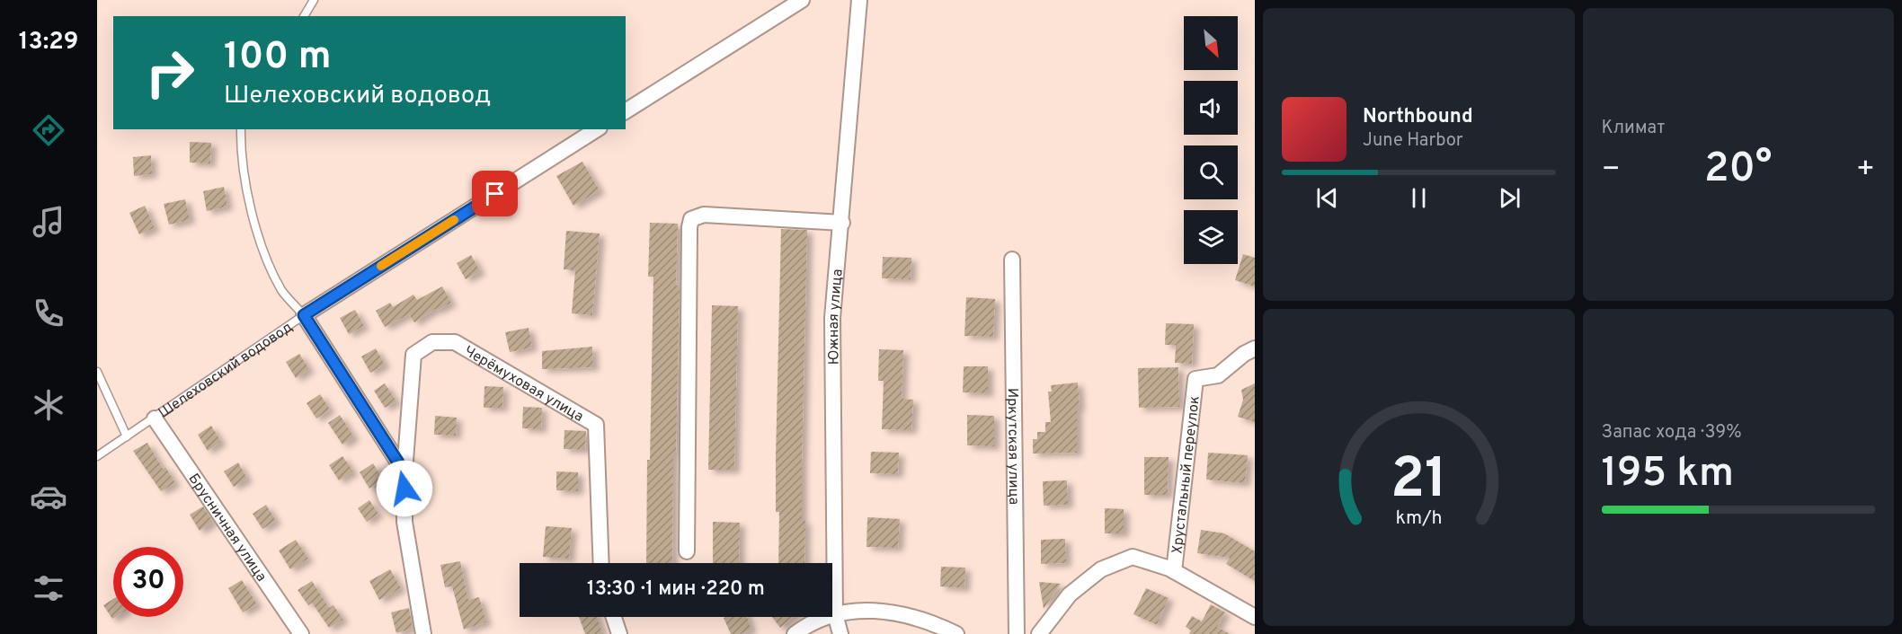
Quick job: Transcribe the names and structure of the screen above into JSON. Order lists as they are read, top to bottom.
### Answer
{
  "streets": {
    "street": [
      "Южная улица",
      "Шелеховский водовод",
      "Черёмуховая улица",
      "Иркутская улица",
      "Хрустальный переулок",
      "Брусничная улица"
    ]
  },
  "crossings": [
    ["Шелеховский водовод", "Брусничная улица"]
  ],
  "north": "bottom right",
  "page": {
    "tabs": "13:29",
    "tile": [
      "Климат",
      ["Запас хода · 39%", "195 km"]
    ],
    "turn": ["100 m", "Шелеховский водовод"],
    "song": ["Northbound", "June Harbor"],
    "heat": ["−", "20°", "+"],
    "limit": "30",
    "trip": "13:30 · 1 мин · 220 m",
    "gauge": ["21", "km/h"]
  }
}
